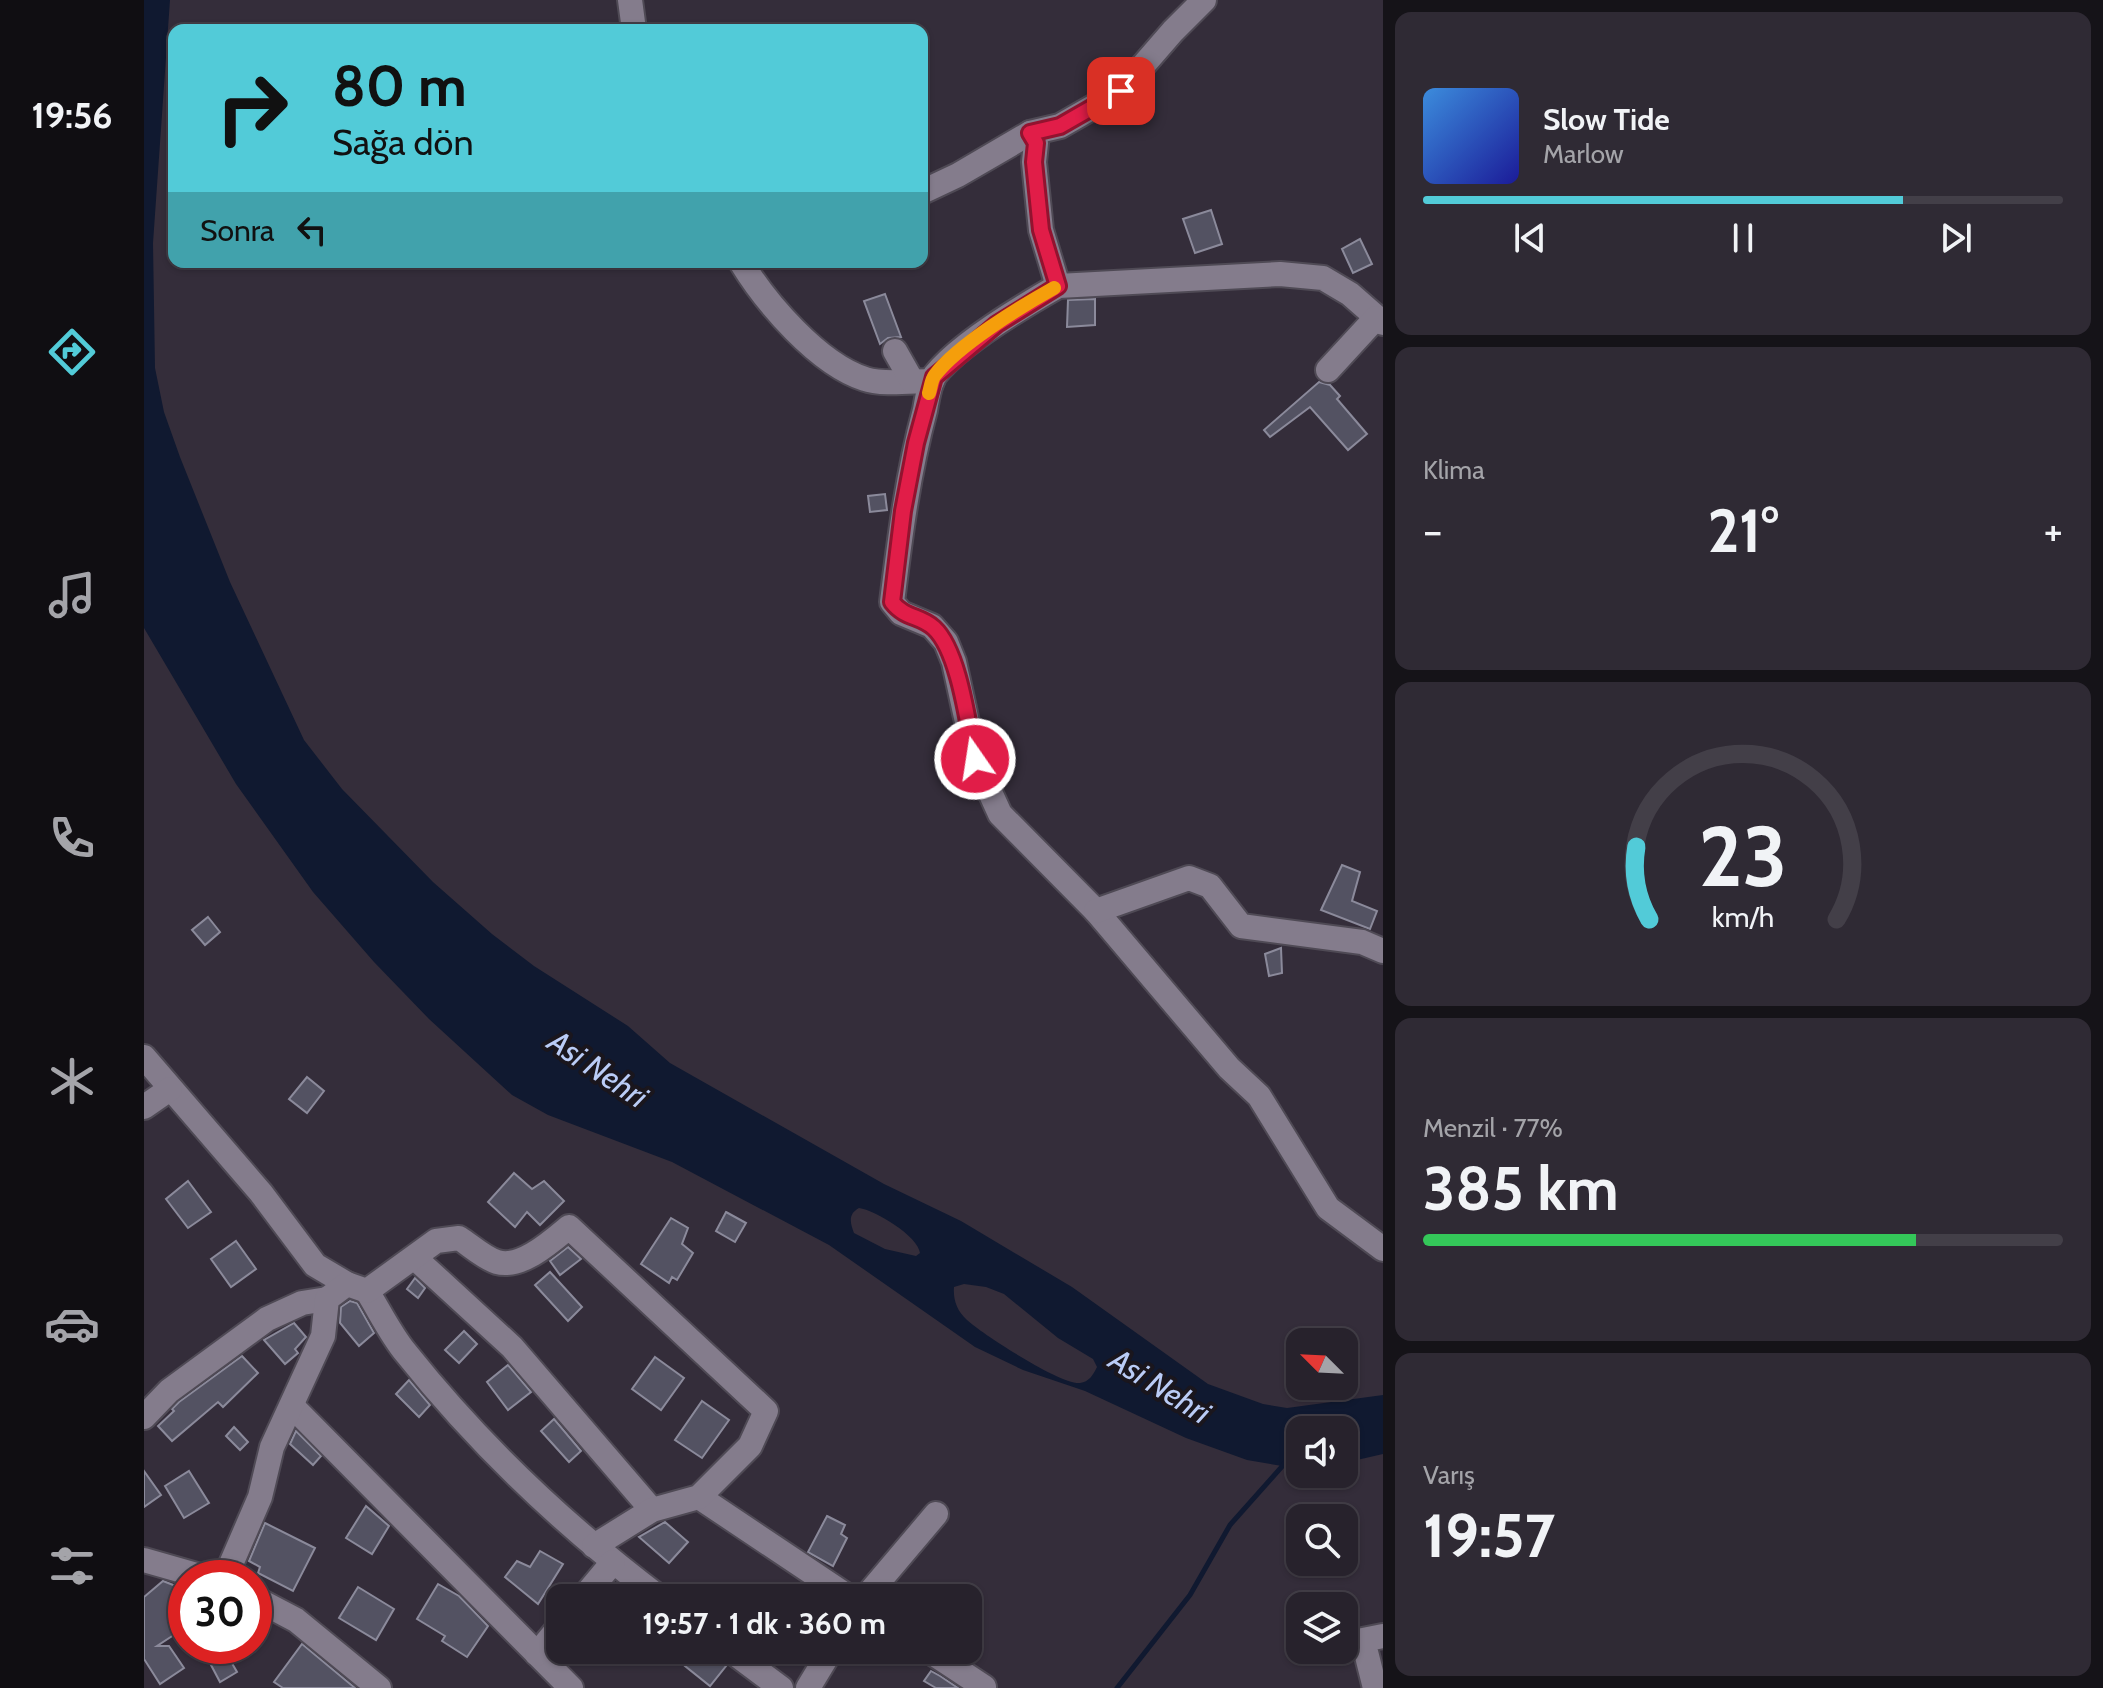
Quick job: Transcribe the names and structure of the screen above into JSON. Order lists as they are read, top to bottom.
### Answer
{
  "water": ["Asi Nehri"],
  "north": "top left",
  "page": {
    "tabs": "19:56",
    "turn": ["80 m", "Sağa dön"],
    "song": ["Slow Tide", "Marlow"],
    "then": "Sonra",
    "tile": [
      "Klima",
      ["Menzil · 77%", "385 km"],
      ["Varış", "19:57"]
    ],
    "heat": ["−", "21°", "+"],
    "limit": "30",
    "trip": "19:57 · 1 dk · 360 m",
    "gauge": ["23", "km/h"]
  }
}
